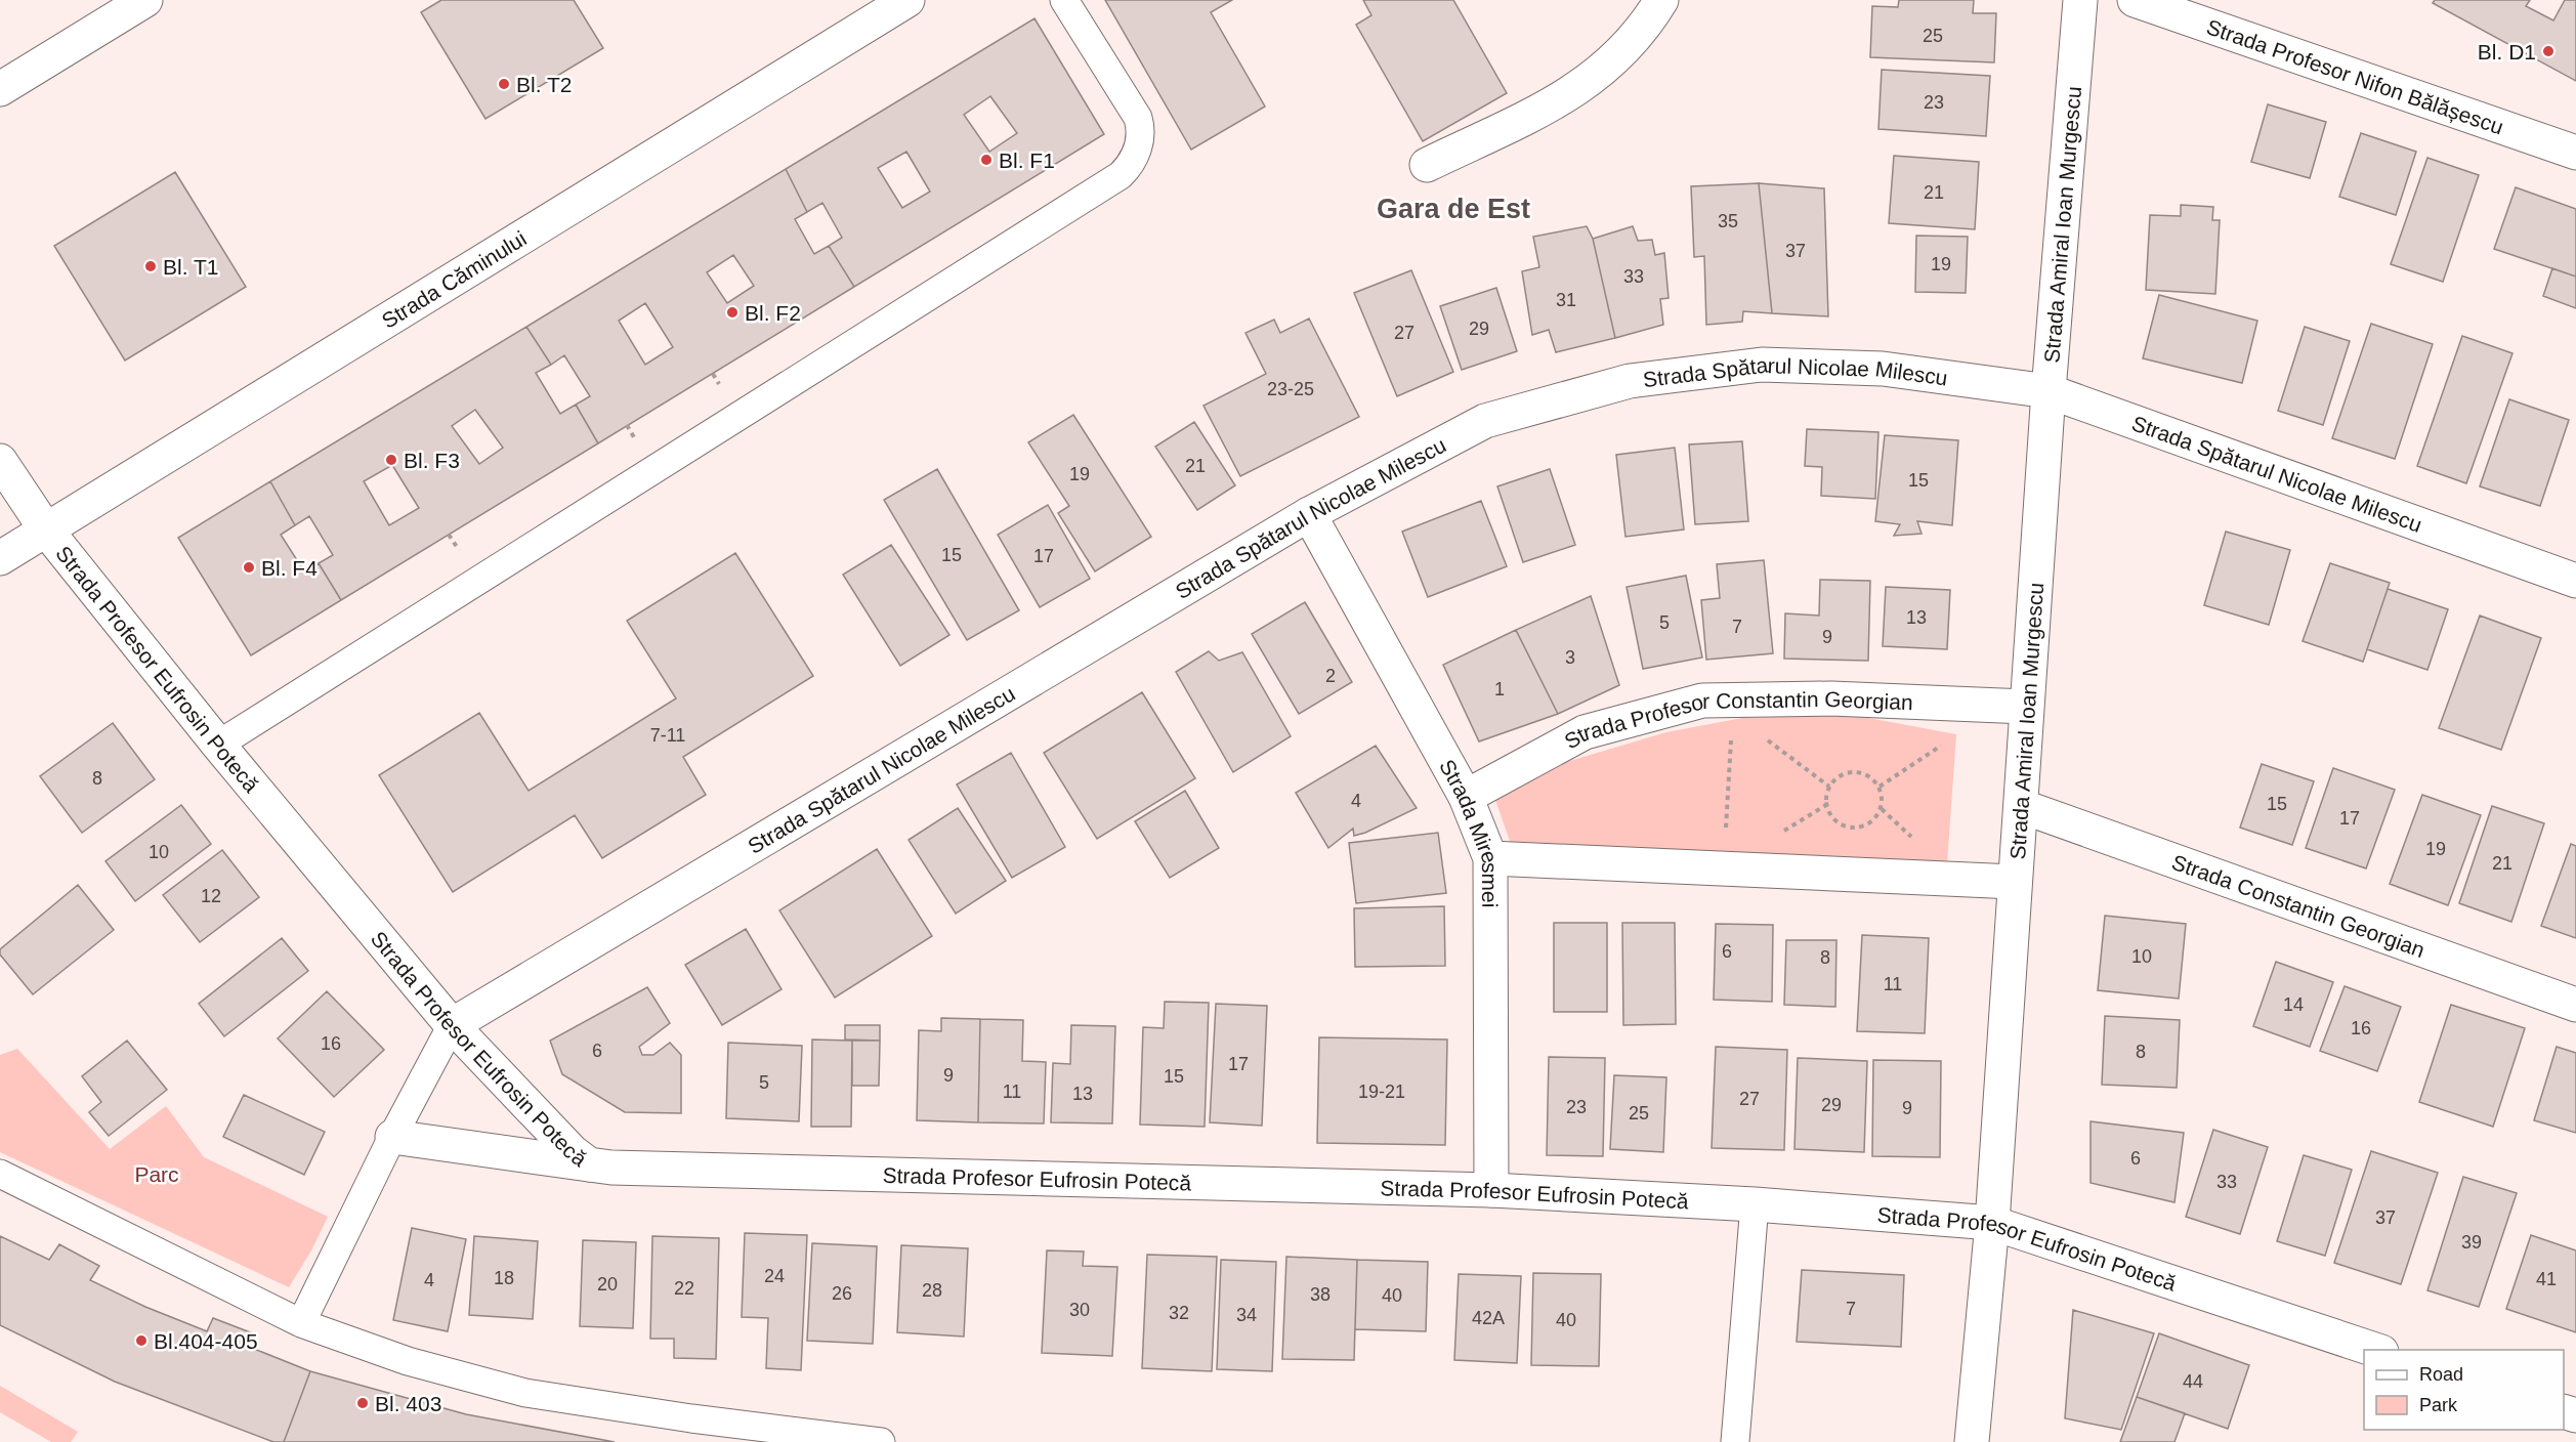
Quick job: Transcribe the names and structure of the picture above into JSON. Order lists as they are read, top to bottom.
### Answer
{
  "streets": {
    "street": [
      "Strada Profesor Nifon Bălășescu",
      "Strada Amiral Ioan Murgescu",
      "Strada Căminului",
      "Strada Spătarul Nicolae Milescu",
      "Strada Profesor Eufrosin Potecă",
      "Strada Profesor Constantin Georgian",
      "Strada Miresmei",
      "Strada Constantin Georgian"
    ]
  },
  "crossings": [
    ["Strada Amiral Ioan Murgescu", "Strada Spătarul Nicolae Milescu"],
    ["Strada Amiral Ioan Murgescu", "Strada Profesor Eufrosin Potecă"],
    ["Strada Amiral Ioan Murgescu", "Strada Profesor Constantin Georgian"],
    ["Strada Amiral Ioan Murgescu", "Strada Constantin Georgian"],
    ["Strada Căminului", "Strada Profesor Eufrosin Potecă"],
    ["Strada Spătarul Nicolae Milescu", "Strada Profesor Eufrosin Potecă"],
    ["Strada Spătarul Nicolae Milescu", "Strada Miresmei"],
    ["Strada Profesor Eufrosin Potecă", "Strada Miresmei"],
    ["Strada Profesor Constantin Georgian", "Strada Miresmei"]
  ],
  "districts": ["Gara de Est"],
  "parks": ["Parc"],
  "places": [
    "Bl. D1",
    "Bl. T2",
    "Bl. F1",
    "Bl. T1",
    "Bl. F2",
    "Bl. F3",
    "Bl. F4",
    "Bl.404-405",
    "Bl. 403"
  ],
  "house_numbers": [
    "25",
    "23",
    "21",
    "35",
    "37",
    "19",
    "33",
    "31",
    "29",
    "27",
    "23-25",
    "21",
    "19",
    "15",
    "15",
    "17",
    "13",
    "5",
    "7",
    "9",
    "3",
    "2",
    "1",
    "7-11",
    "8",
    "4",
    "15",
    "17",
    "19",
    "10",
    "21",
    "12",
    "6",
    "10",
    "8",
    "11",
    "14",
    "16",
    "16",
    "6",
    "8",
    "17",
    "9",
    "15",
    "5",
    "11",
    "19-21",
    "13",
    "27",
    "29",
    "23",
    "9",
    "25",
    "6",
    "33",
    "37",
    "39",
    "24",
    "18",
    "41",
    "4",
    "20",
    "22",
    "28",
    "26",
    "38",
    "40",
    "7",
    "30",
    "32",
    "34",
    "42A",
    "40",
    "44"
  ],
  "legend": ["Road", "Park"]
}
